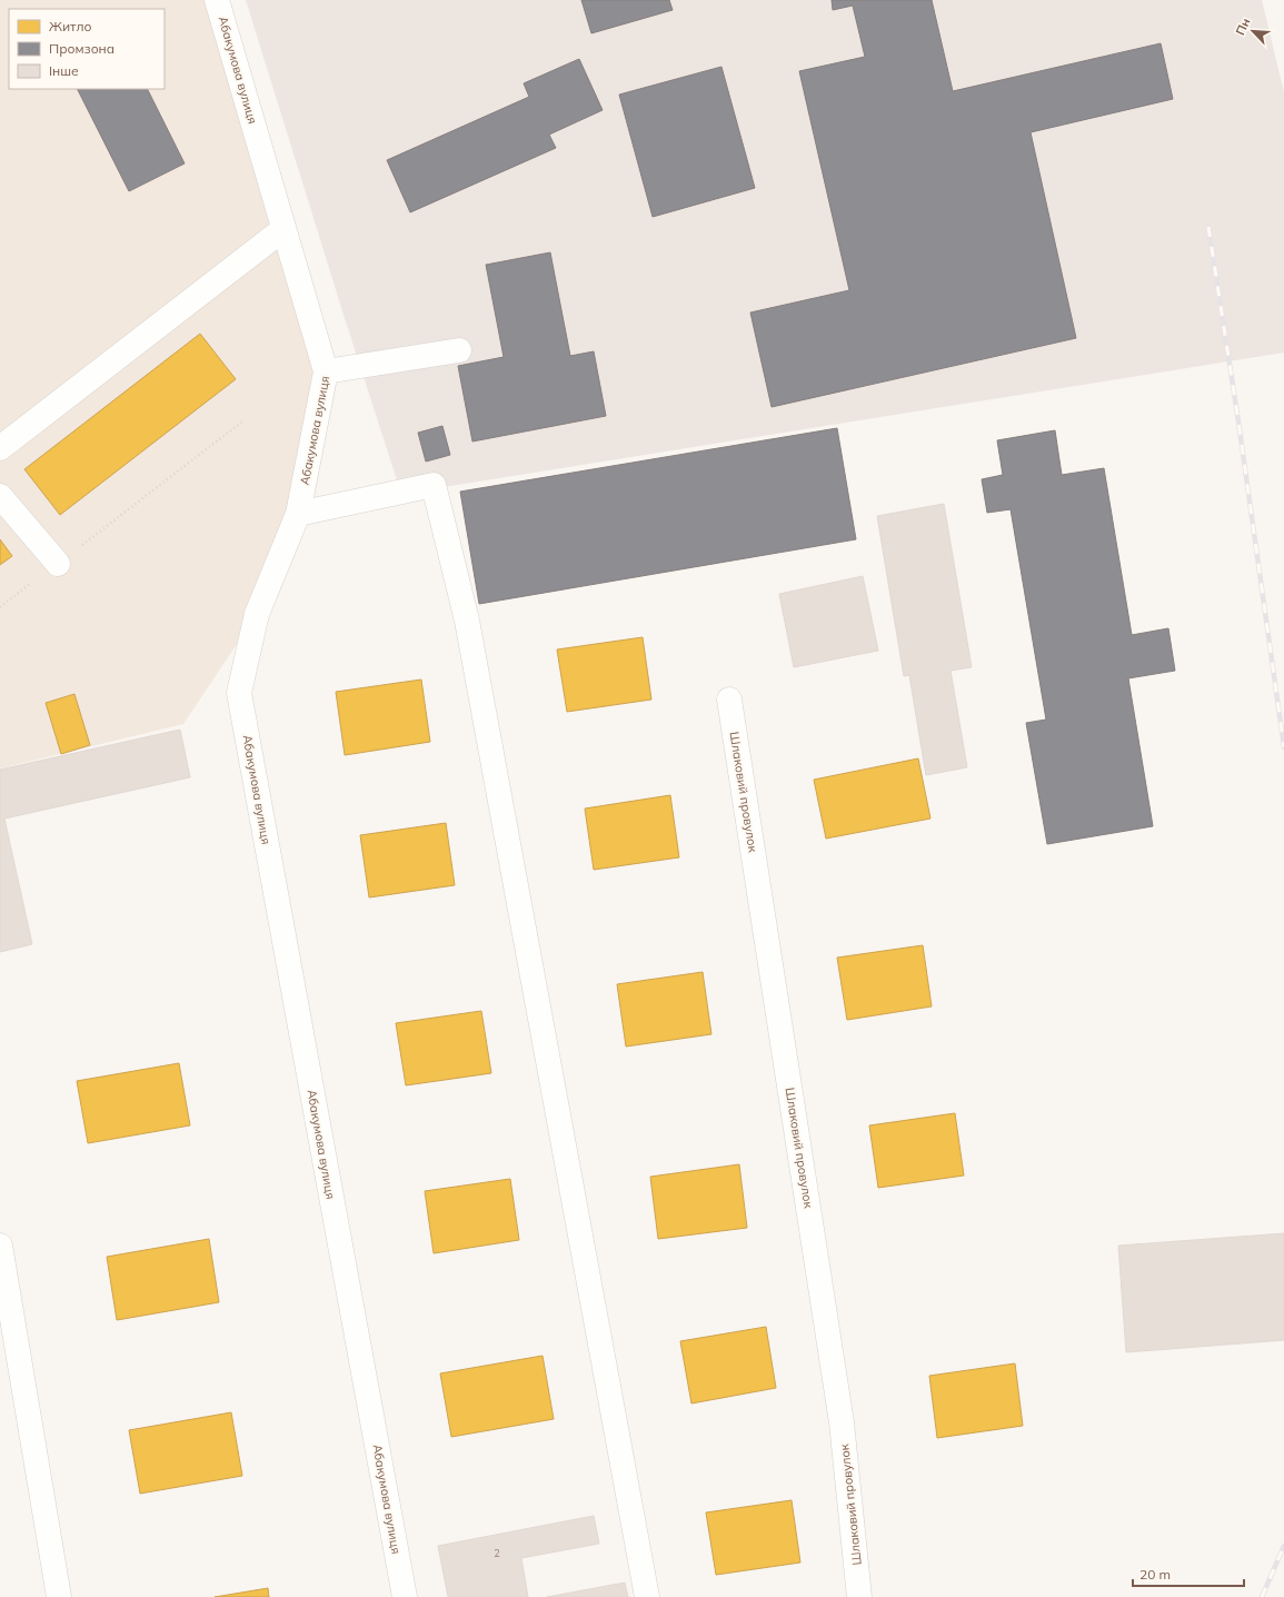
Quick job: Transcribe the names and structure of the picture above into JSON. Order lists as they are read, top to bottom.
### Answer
{
  "streets": {
    "street": ["Абакумова вулиця", "Шлаковий провулок"]
  },
  "house_numbers": ["2"],
  "legend": ["Житло", "Промзона", "Інше"],
  "scale_bar": "20 m",
  "north": "top left"
}
